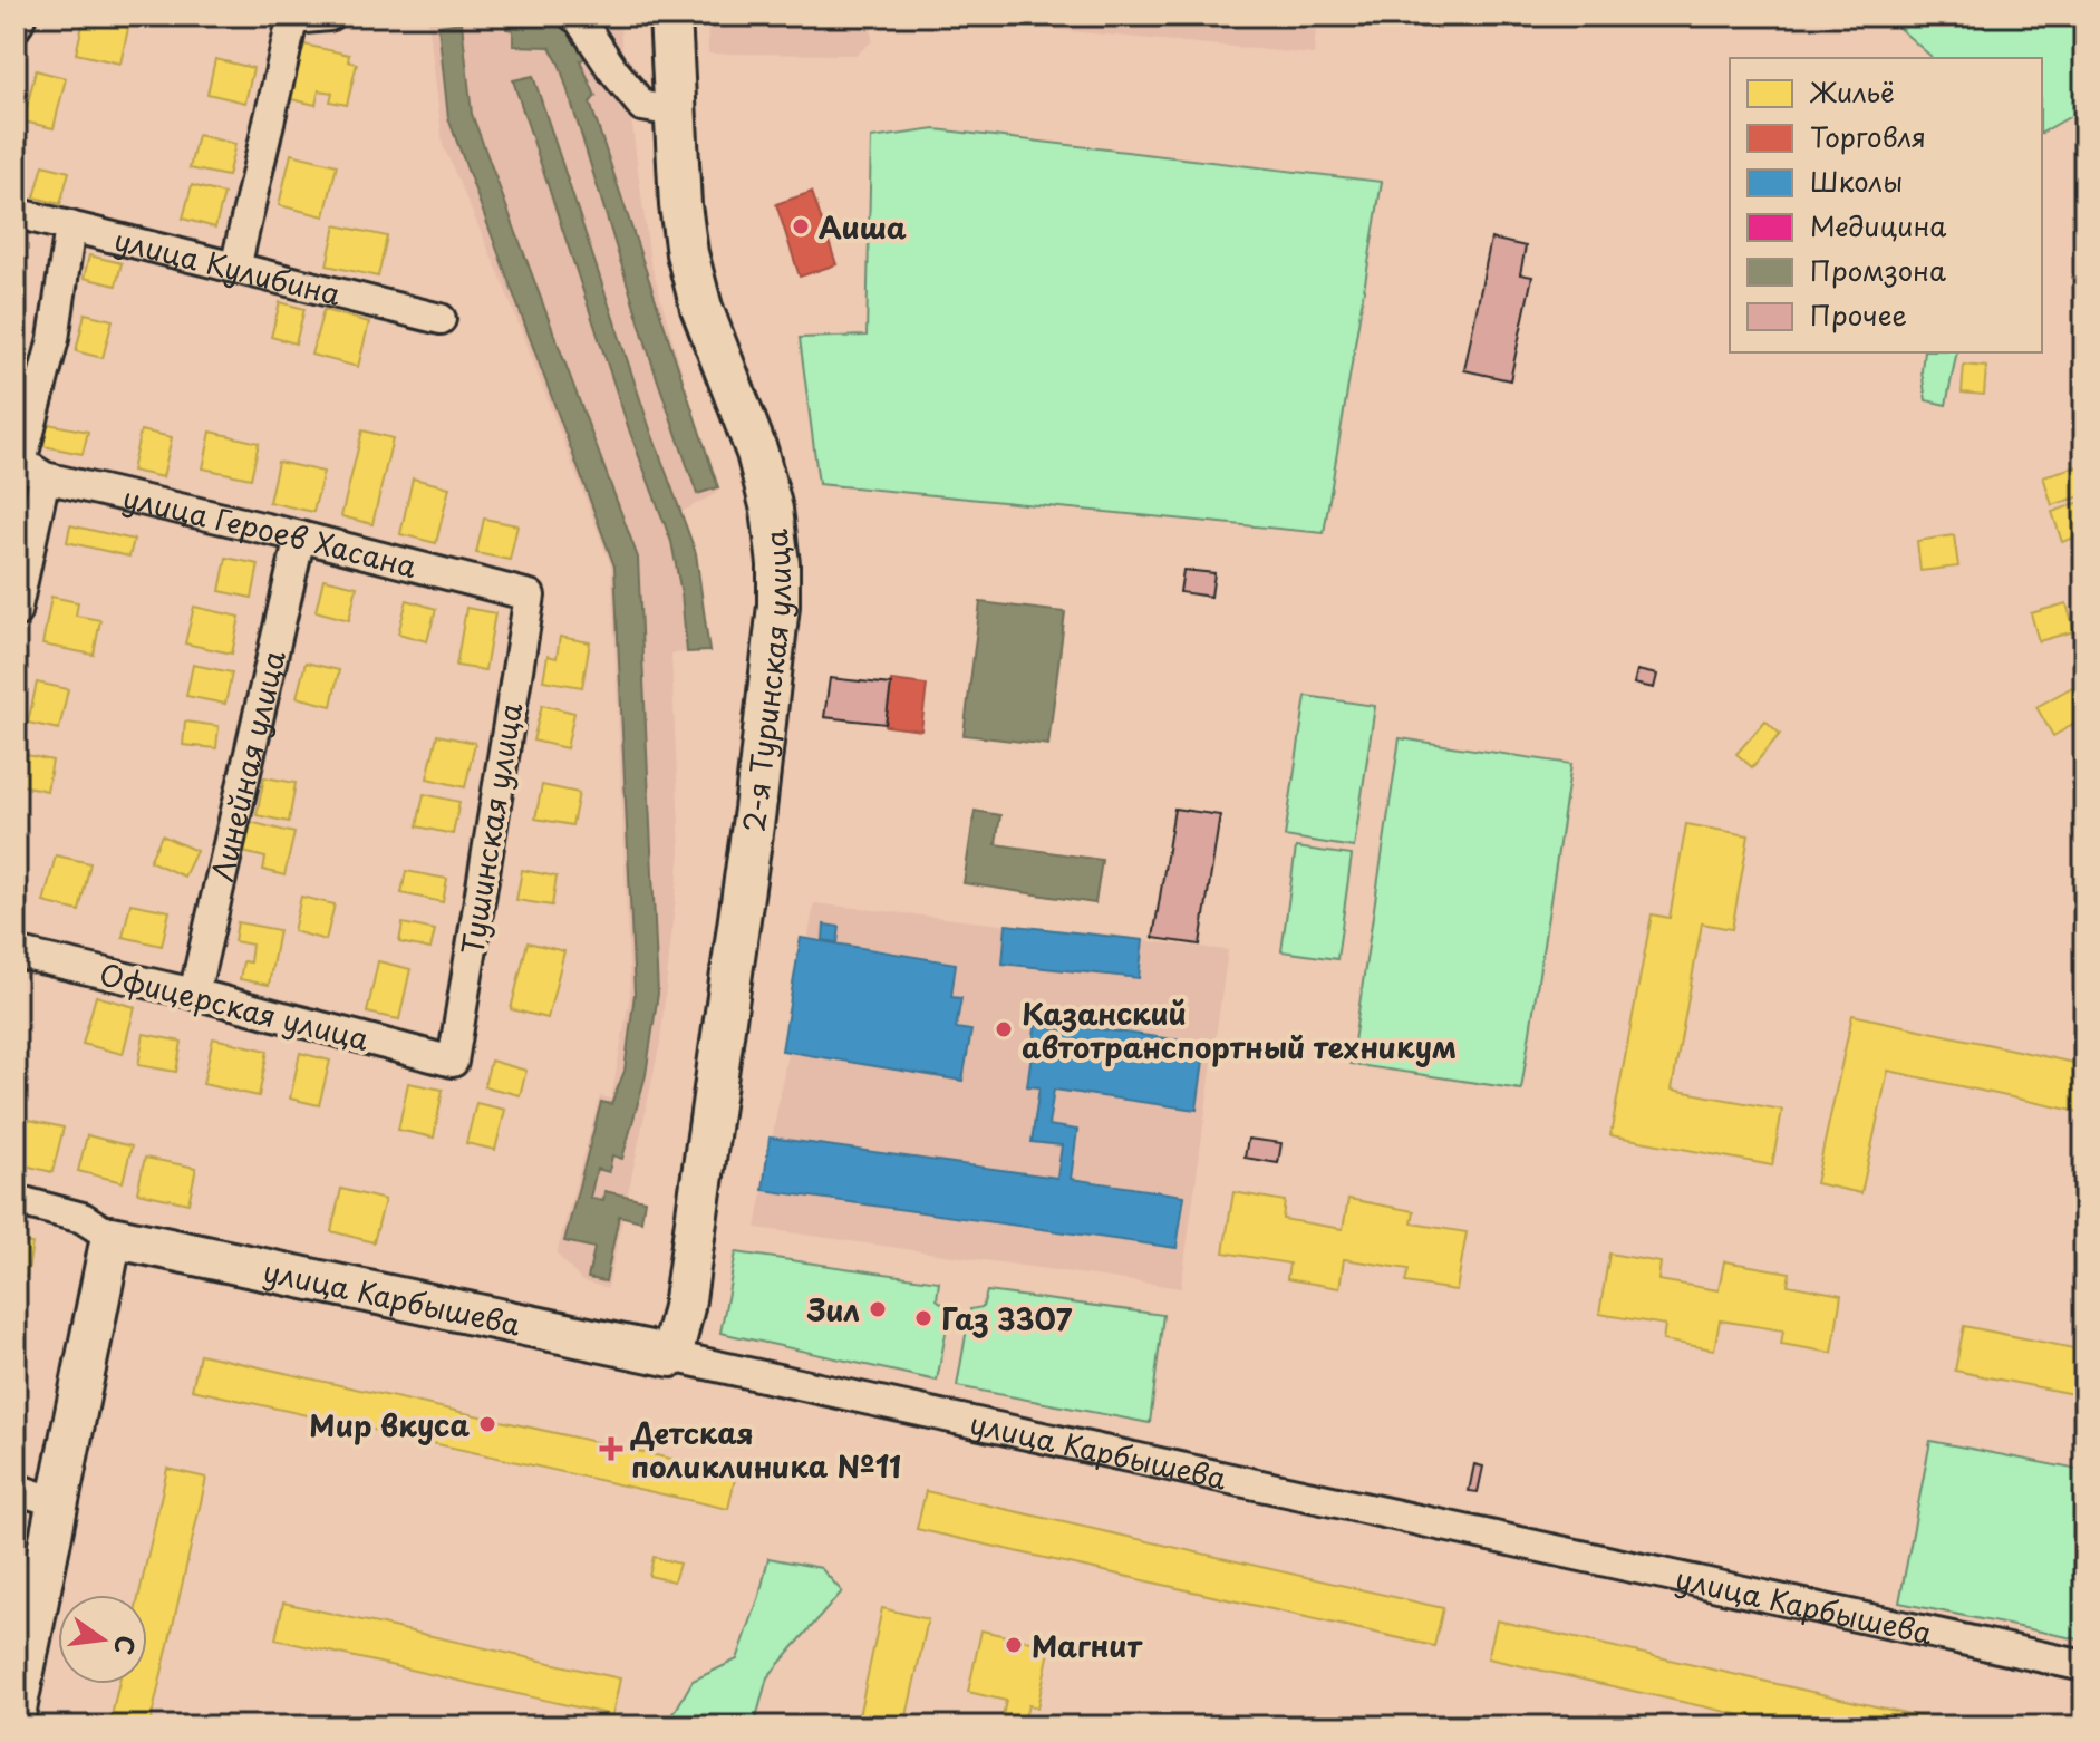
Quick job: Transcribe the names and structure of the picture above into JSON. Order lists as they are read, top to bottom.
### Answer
{
  "streets": {
    "street": [
      "улица Кулибина",
      "улица Героев Хасана",
      "2-я Туринская улица",
      "Линейная улица",
      "Тушинская улица",
      "Офицерская улица",
      "улица Карбышева"
    ]
  },
  "crossings": [
    ["улица Героев Хасана", "Линейная улица"],
    ["улица Героев Хасана", "Тушинская улица"],
    ["2-я Туринская улица", "улица Карбышева"],
    ["Линейная улица", "Офицерская улица"],
    ["Тушинская улица", "Офицерская улица"]
  ],
  "places": {
    "other": [
      "Аиша",
      "Казанский автотранспортный техникум",
      "Зил",
      "Газ 3307",
      "Мир вкуса",
      "Магнит"
    ],
    "health": ["Детская поликлиника №11"]
  },
  "legend": [
    "Жильё",
    "Торговля",
    "Школы",
    "Медицина",
    "Промзона",
    "Прочее"
  ],
  "north": "right"
}
